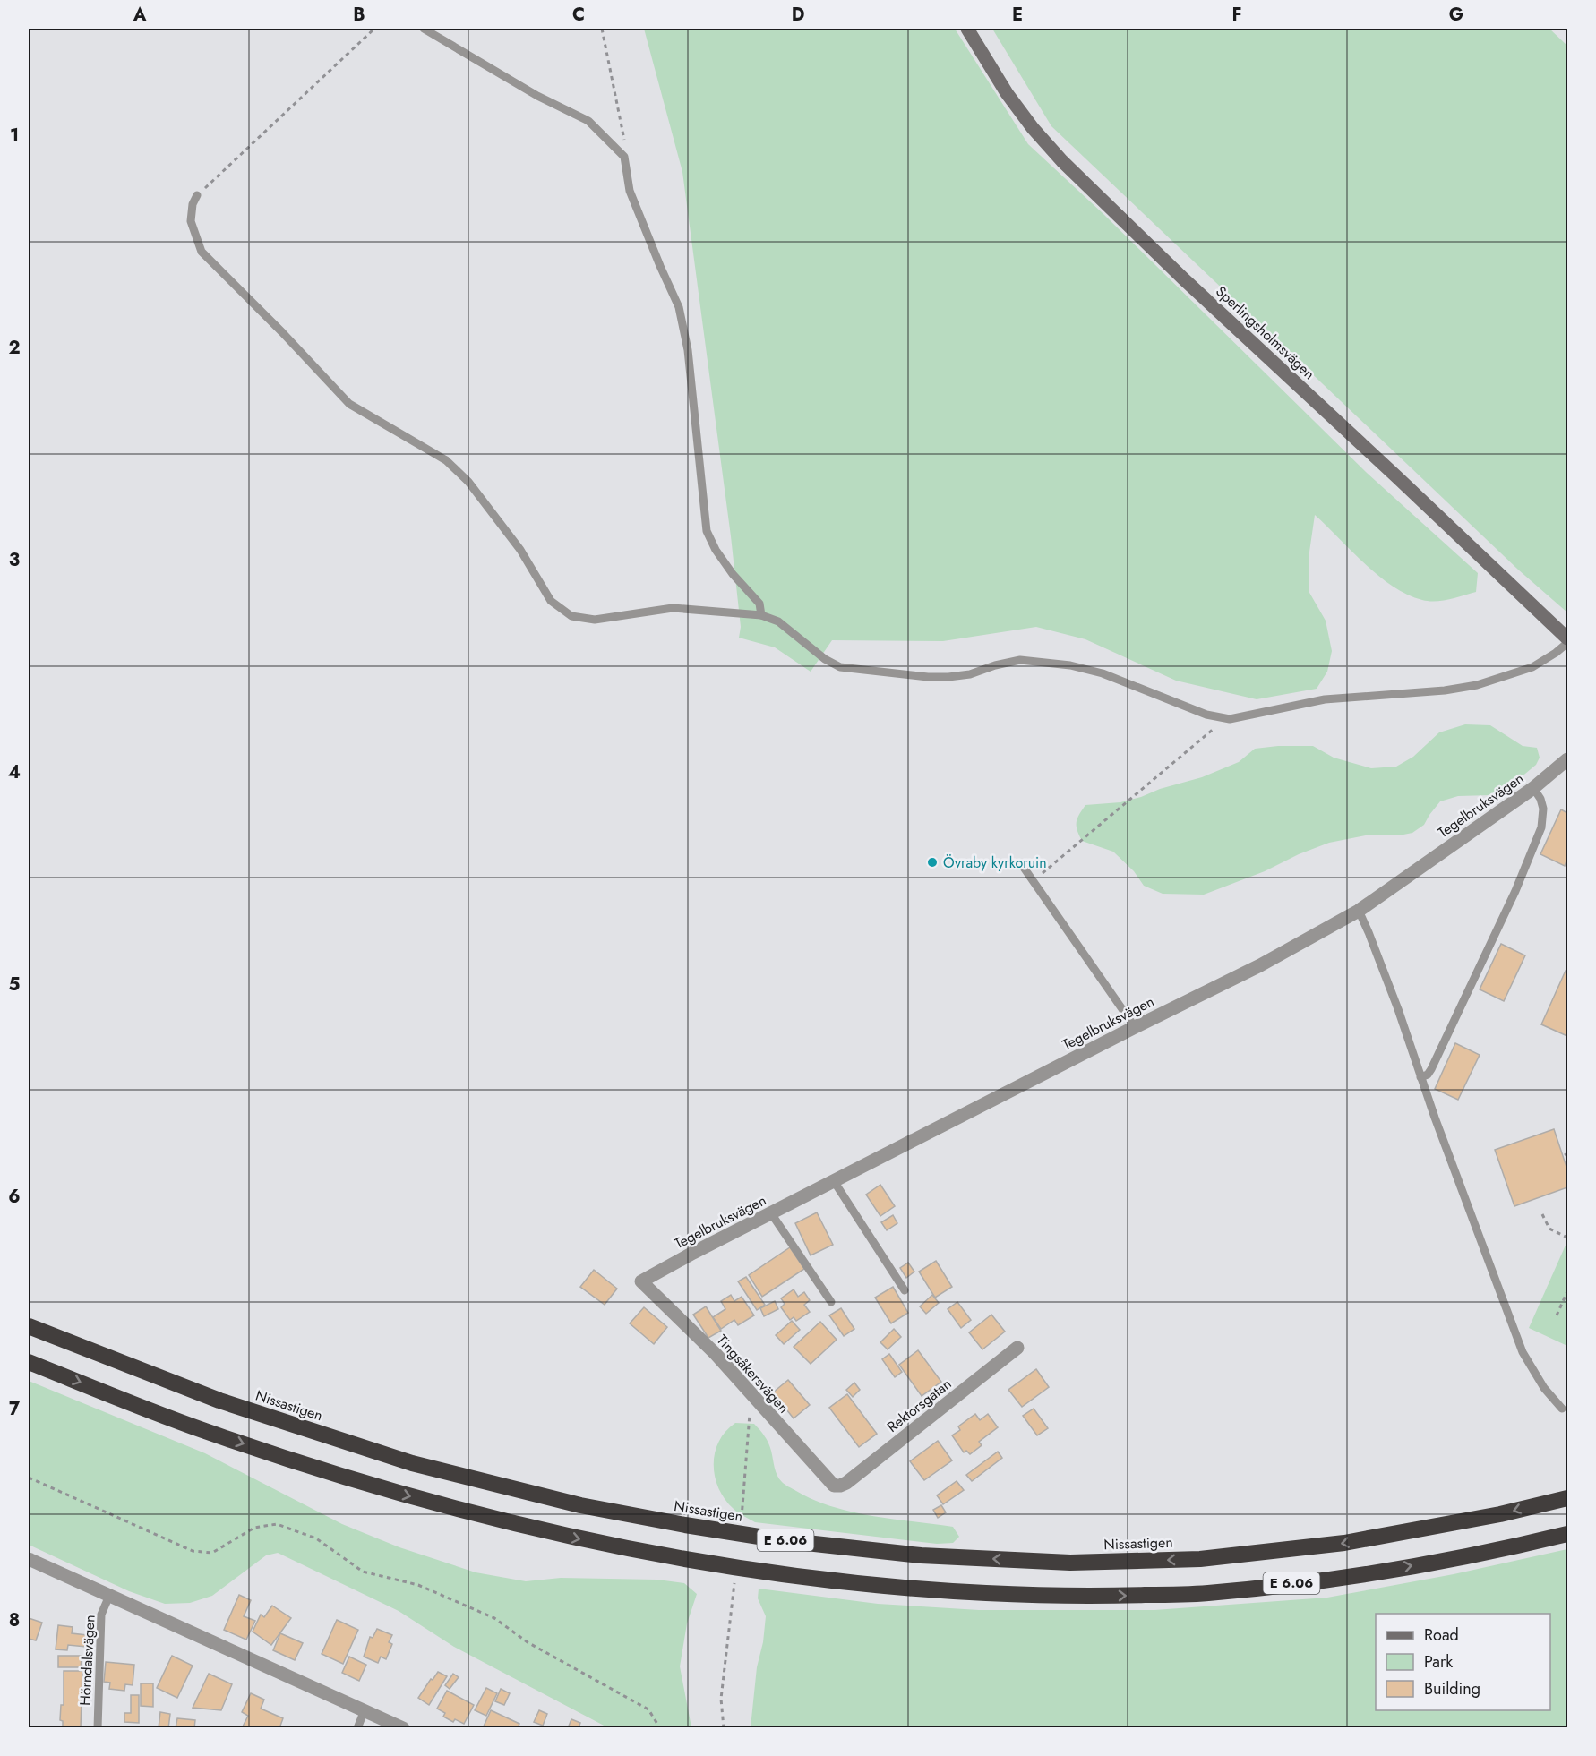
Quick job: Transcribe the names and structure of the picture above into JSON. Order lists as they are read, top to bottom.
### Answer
{
  "streets": {
    "highway": ["Nissastigen", "E 6.06"],
    "street": [
      "Sperlingsholmsvägen",
      "Tegelbruksvägen",
      "Tingsåkersvägen",
      "Rektorsgatan"
    ],
    "lane": ["Hörndalsvägen"]
  },
  "crossings": [
    ["Tegelbruksvägen", "Tingsåkersvägen"],
    ["Tingsåkersvägen", "Rektorsgatan"]
  ],
  "places": ["Övraby kyrkoruin"],
  "legend": ["Road", "Park", "Building"],
  "grid": {
    "columns": [
      "A",
      "B",
      "C",
      "D",
      "E",
      "F",
      "G"
    ],
    "rows": [
      "1",
      "2",
      "3",
      "4",
      "5",
      "6",
      "7",
      "8"
    ]
  }
}
